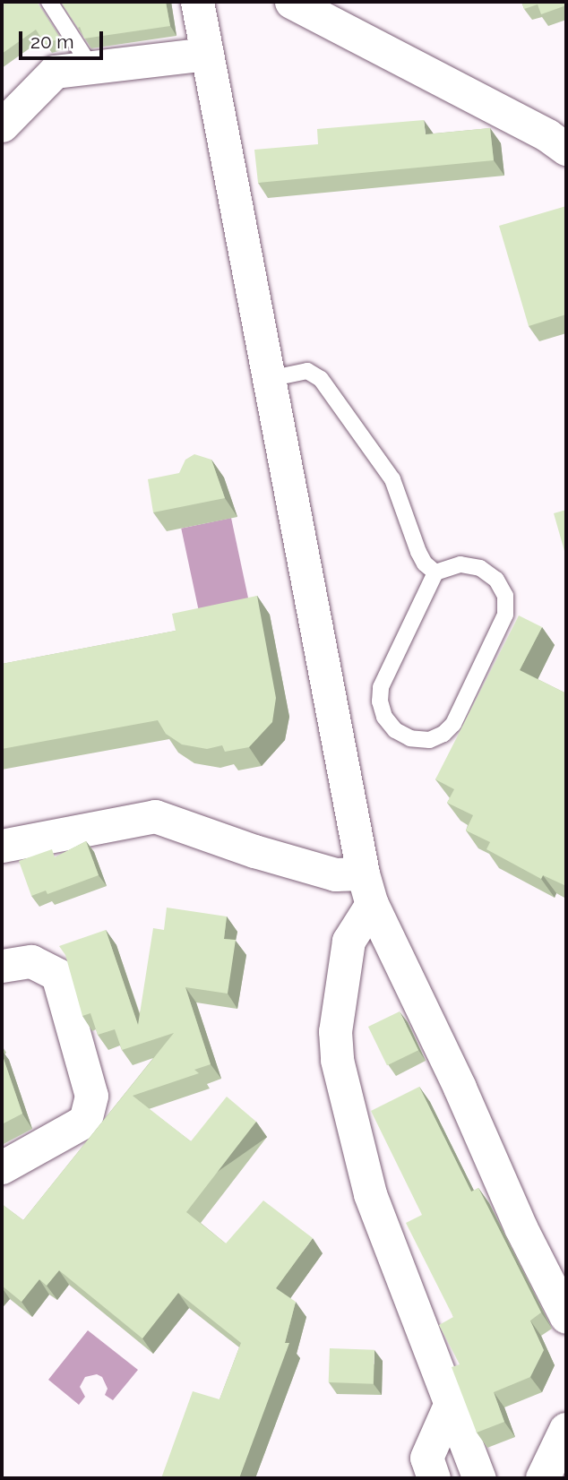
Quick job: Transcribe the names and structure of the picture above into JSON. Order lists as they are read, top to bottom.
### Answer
{
  "scale_bar": "20 m"
}
